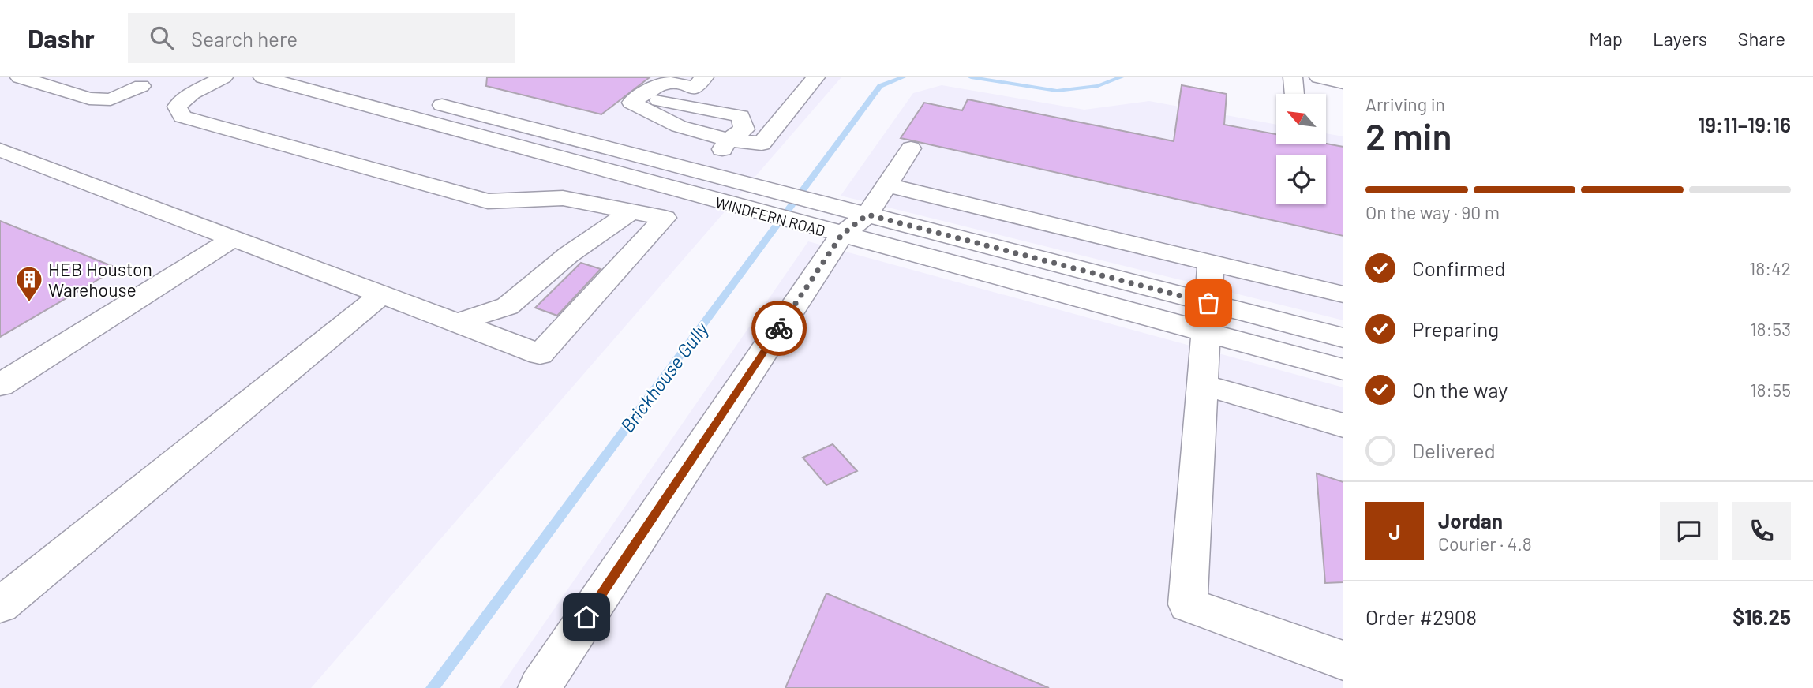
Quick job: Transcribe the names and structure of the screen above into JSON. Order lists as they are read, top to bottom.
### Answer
{
  "streets": {
    "street": ["WINDFERN ROAD"]
  },
  "water": ["Brickhouse Gully"],
  "places": {
    "building": ["HEB Houston Warehouse"]
  },
  "north": "top left",
  "page": {
    "header": "Dashr",
    "search": "Search here",
    "nav": ["Map", "Layers", "Share"],
    "heading": ["2 min", "Arriving in", "19:11–19:16"],
    "panel": [
      "Jordan",
      "Courier · 4.8",
      "Order #2908",
      "$16.25"
    ],
    "bar": "On the way · 90 m",
    "list": [
      ["Confirmed", "18:42"],
      ["Preparing", "18:53"],
      ["On the way", "18:55"],
      "Delivered"
    ],
    "round": "J"
  }
}
